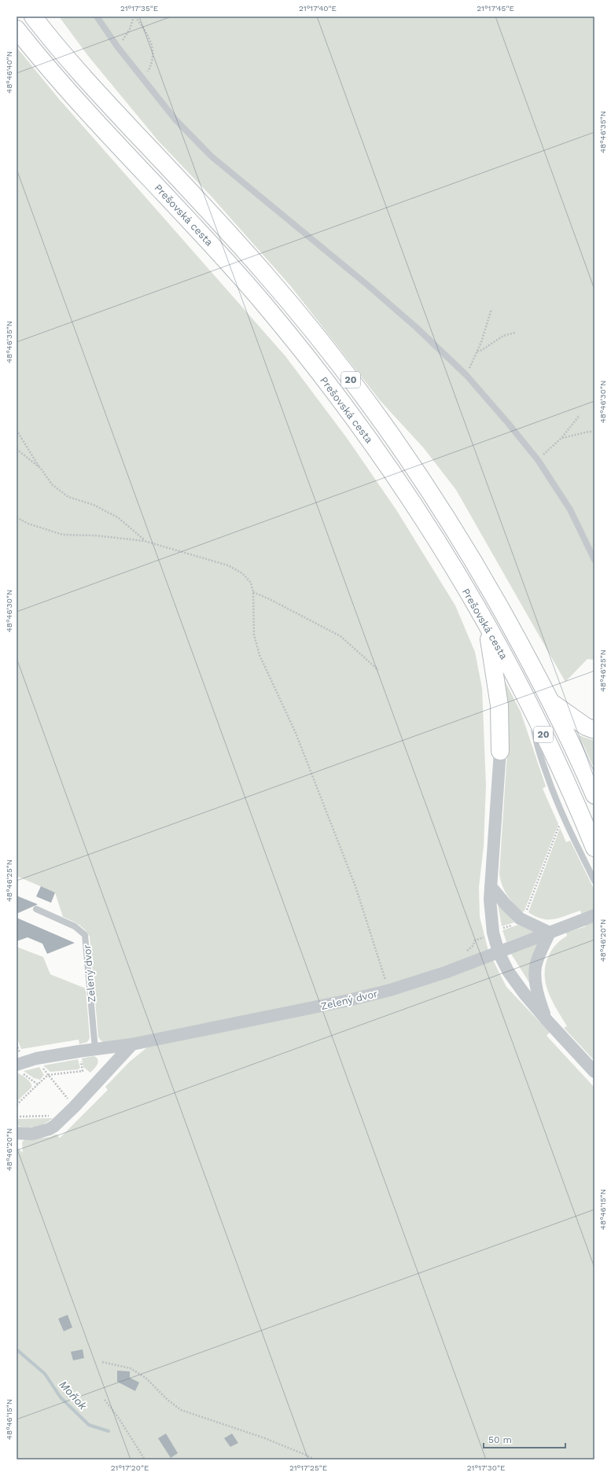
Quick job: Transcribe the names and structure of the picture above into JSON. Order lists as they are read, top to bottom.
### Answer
{
  "streets": {
    "highway": ["Prešovská cesta", "20"],
    "street": ["Zelený dvor"]
  },
  "water": ["Moňok"],
  "scale_bar": "50 m",
  "coordinates": [
    "21°17'35\"E",
    "21°17'40\"E",
    "21°17'45\"E",
    "48°46'40\"N",
    "48°46'35\"N",
    "48°46'30\"N",
    "48°46'25\"N",
    "48°46'20\"N",
    "48°46'15\"N",
    "21°17'20\"E",
    "21°17'25\"E",
    "21°17'30\"E"
  ]
}
